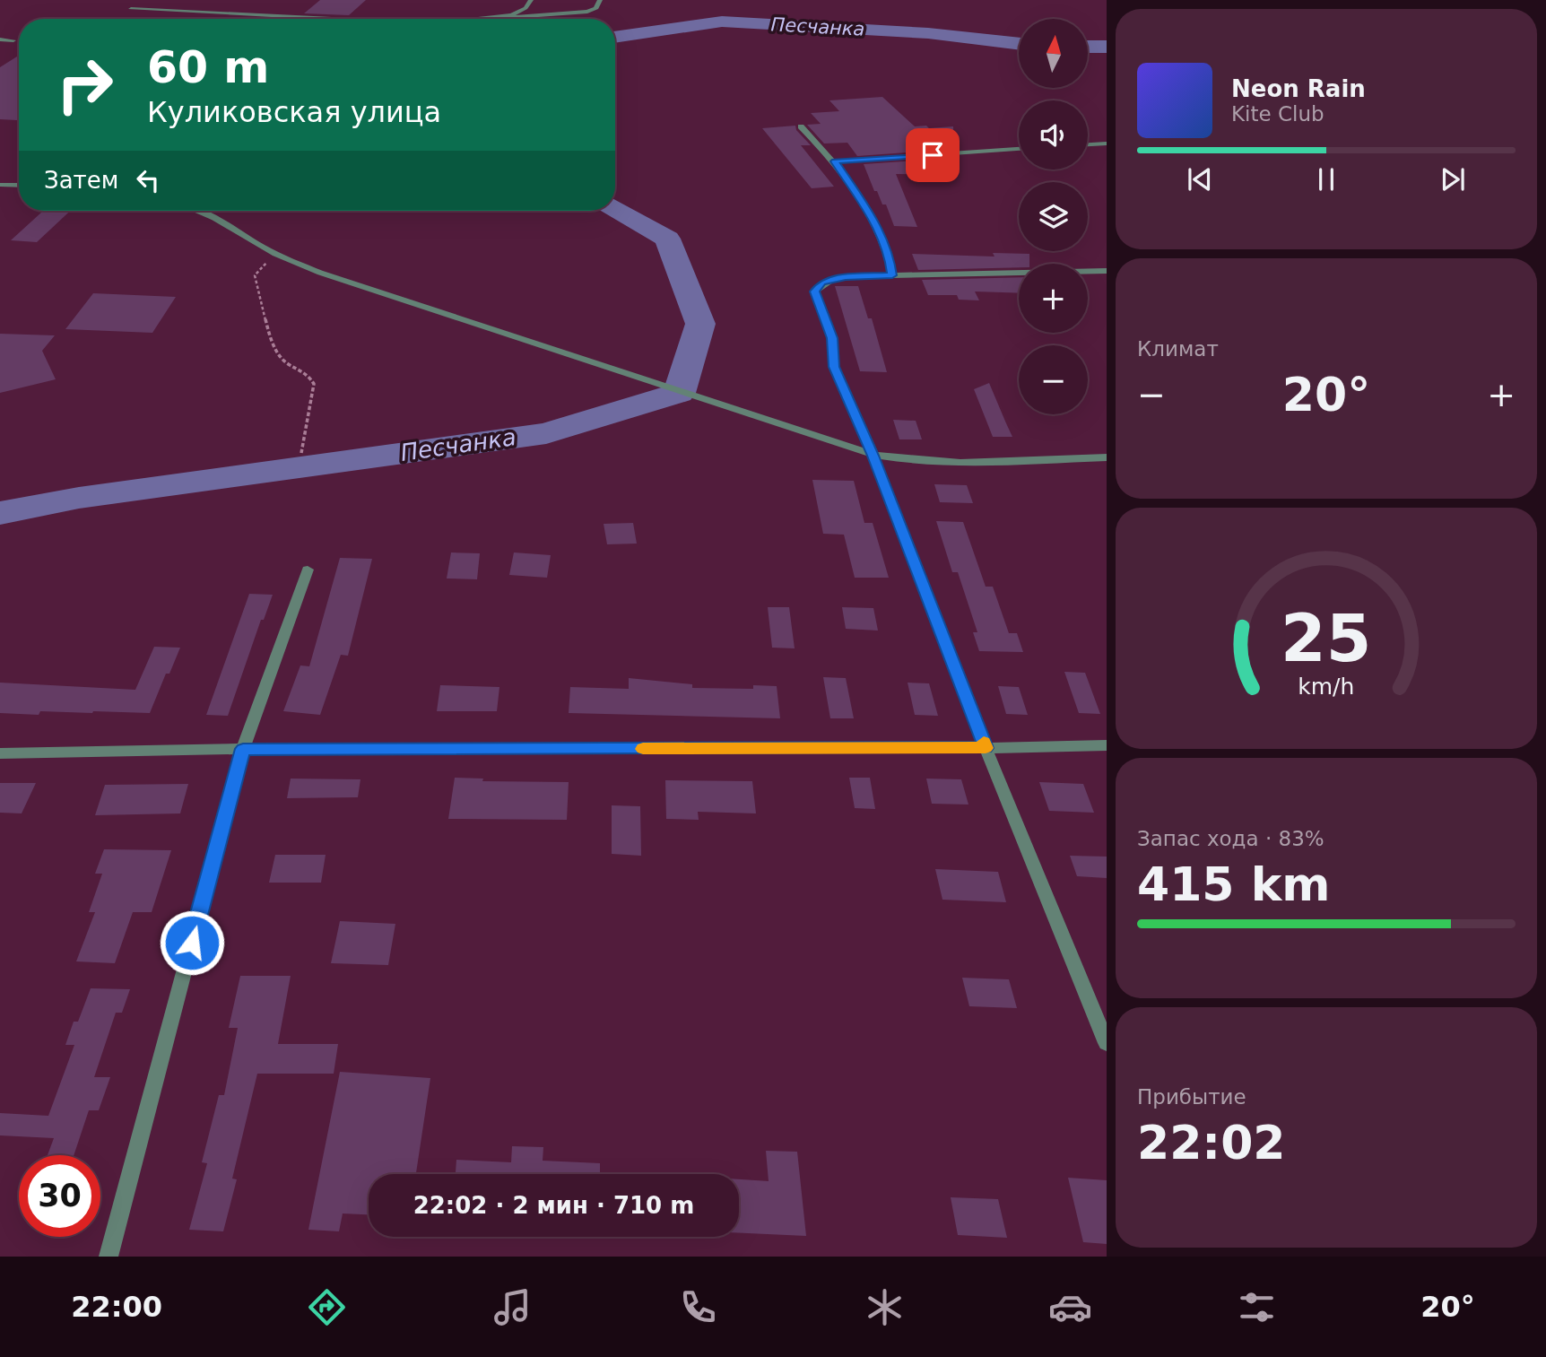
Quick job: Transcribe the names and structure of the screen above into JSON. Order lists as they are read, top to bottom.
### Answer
{
  "water": ["Песчанка"],
  "north": "top",
  "page": {
    "map_buttons": ["+", "−"],
    "turn": ["60 m", "Куликовская улица"],
    "song": ["Neon Rain", "Kite Club"],
    "then": "Затем",
    "tile": [
      "Климат",
      ["Запас хода · 83%", "415 km"],
      ["Прибытие", "22:02"]
    ],
    "heat": ["−", "20°", "+"],
    "limit": "30",
    "trip": "22:02 · 2 мин · 710 m",
    "tabs": ["22:00", "20°"],
    "gauge": ["25", "km/h"]
  }
}
